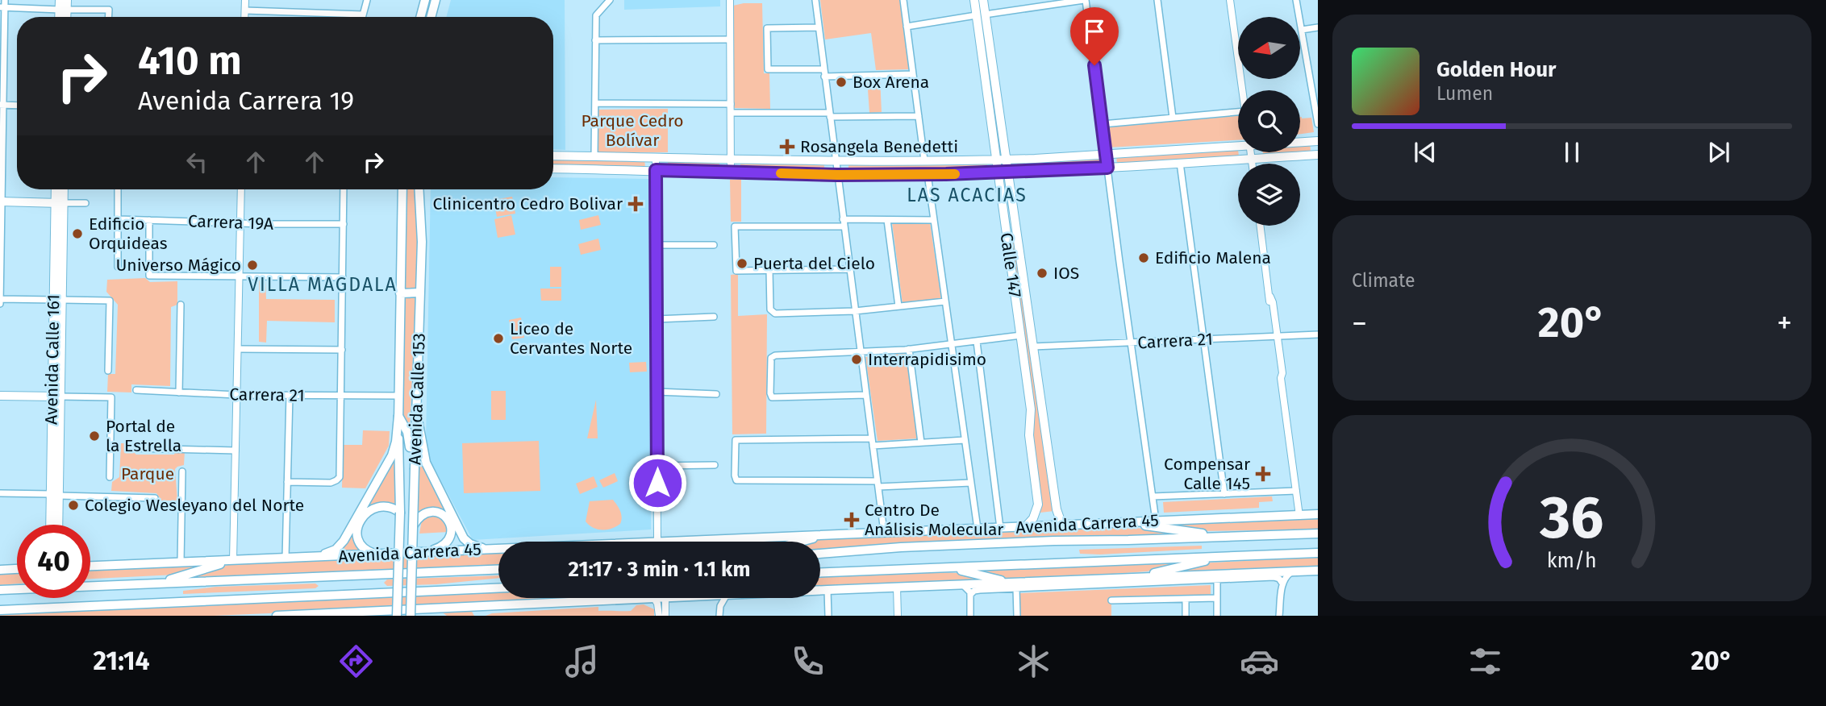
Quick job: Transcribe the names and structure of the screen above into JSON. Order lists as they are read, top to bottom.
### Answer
{
  "streets": {
    "main road": [
      "Calle 147",
      "Avenida Calle 161",
      "Avenida Calle 153",
      "Avenida Carrera 45"
    ],
    "street": ["Carrera 19A", "Carrera 21"]
  },
  "crossings": [
    ["Calle 147", "Carrera 21"],
    ["Calle 147", "Avenida Carrera 45"],
    ["Carrera 21", "Avenida Calle 153"]
  ],
  "districts": ["LAS ACACIAS", "VILLA MAGDALA"],
  "parks": ["Parque Cedro Bolívar", "Parque"],
  "places": {
    "other": [
      "Box Arena",
      "Edificio Orquideas",
      "Edificio Malena",
      "Puerta del Cielo",
      "Universo Mágico",
      "IOS",
      "Liceo de Cervantes Norte",
      "Interrapidisimo",
      "Portal de la Estrella",
      "Colegio Wesleyano del Norte"
    ],
    "health": [
      "Rosangela Benedetti",
      "Clinicentro Cedro Bolivar",
      "Compensar Calle 145",
      "Centro De Análisis Molecular"
    ]
  },
  "north": "left",
  "page": {
    "turn": ["410 m", "Avenida Carrera 19"],
    "song": ["Golden Hour", "Lumen"],
    "tile": "Climate",
    "heat": ["−", "20°", "+"],
    "limit": "40",
    "trip": "21:17 · 3 min · 1.1 km",
    "tabs": ["21:14", "20°"],
    "gauge": ["36", "km/h"]
  }
}
